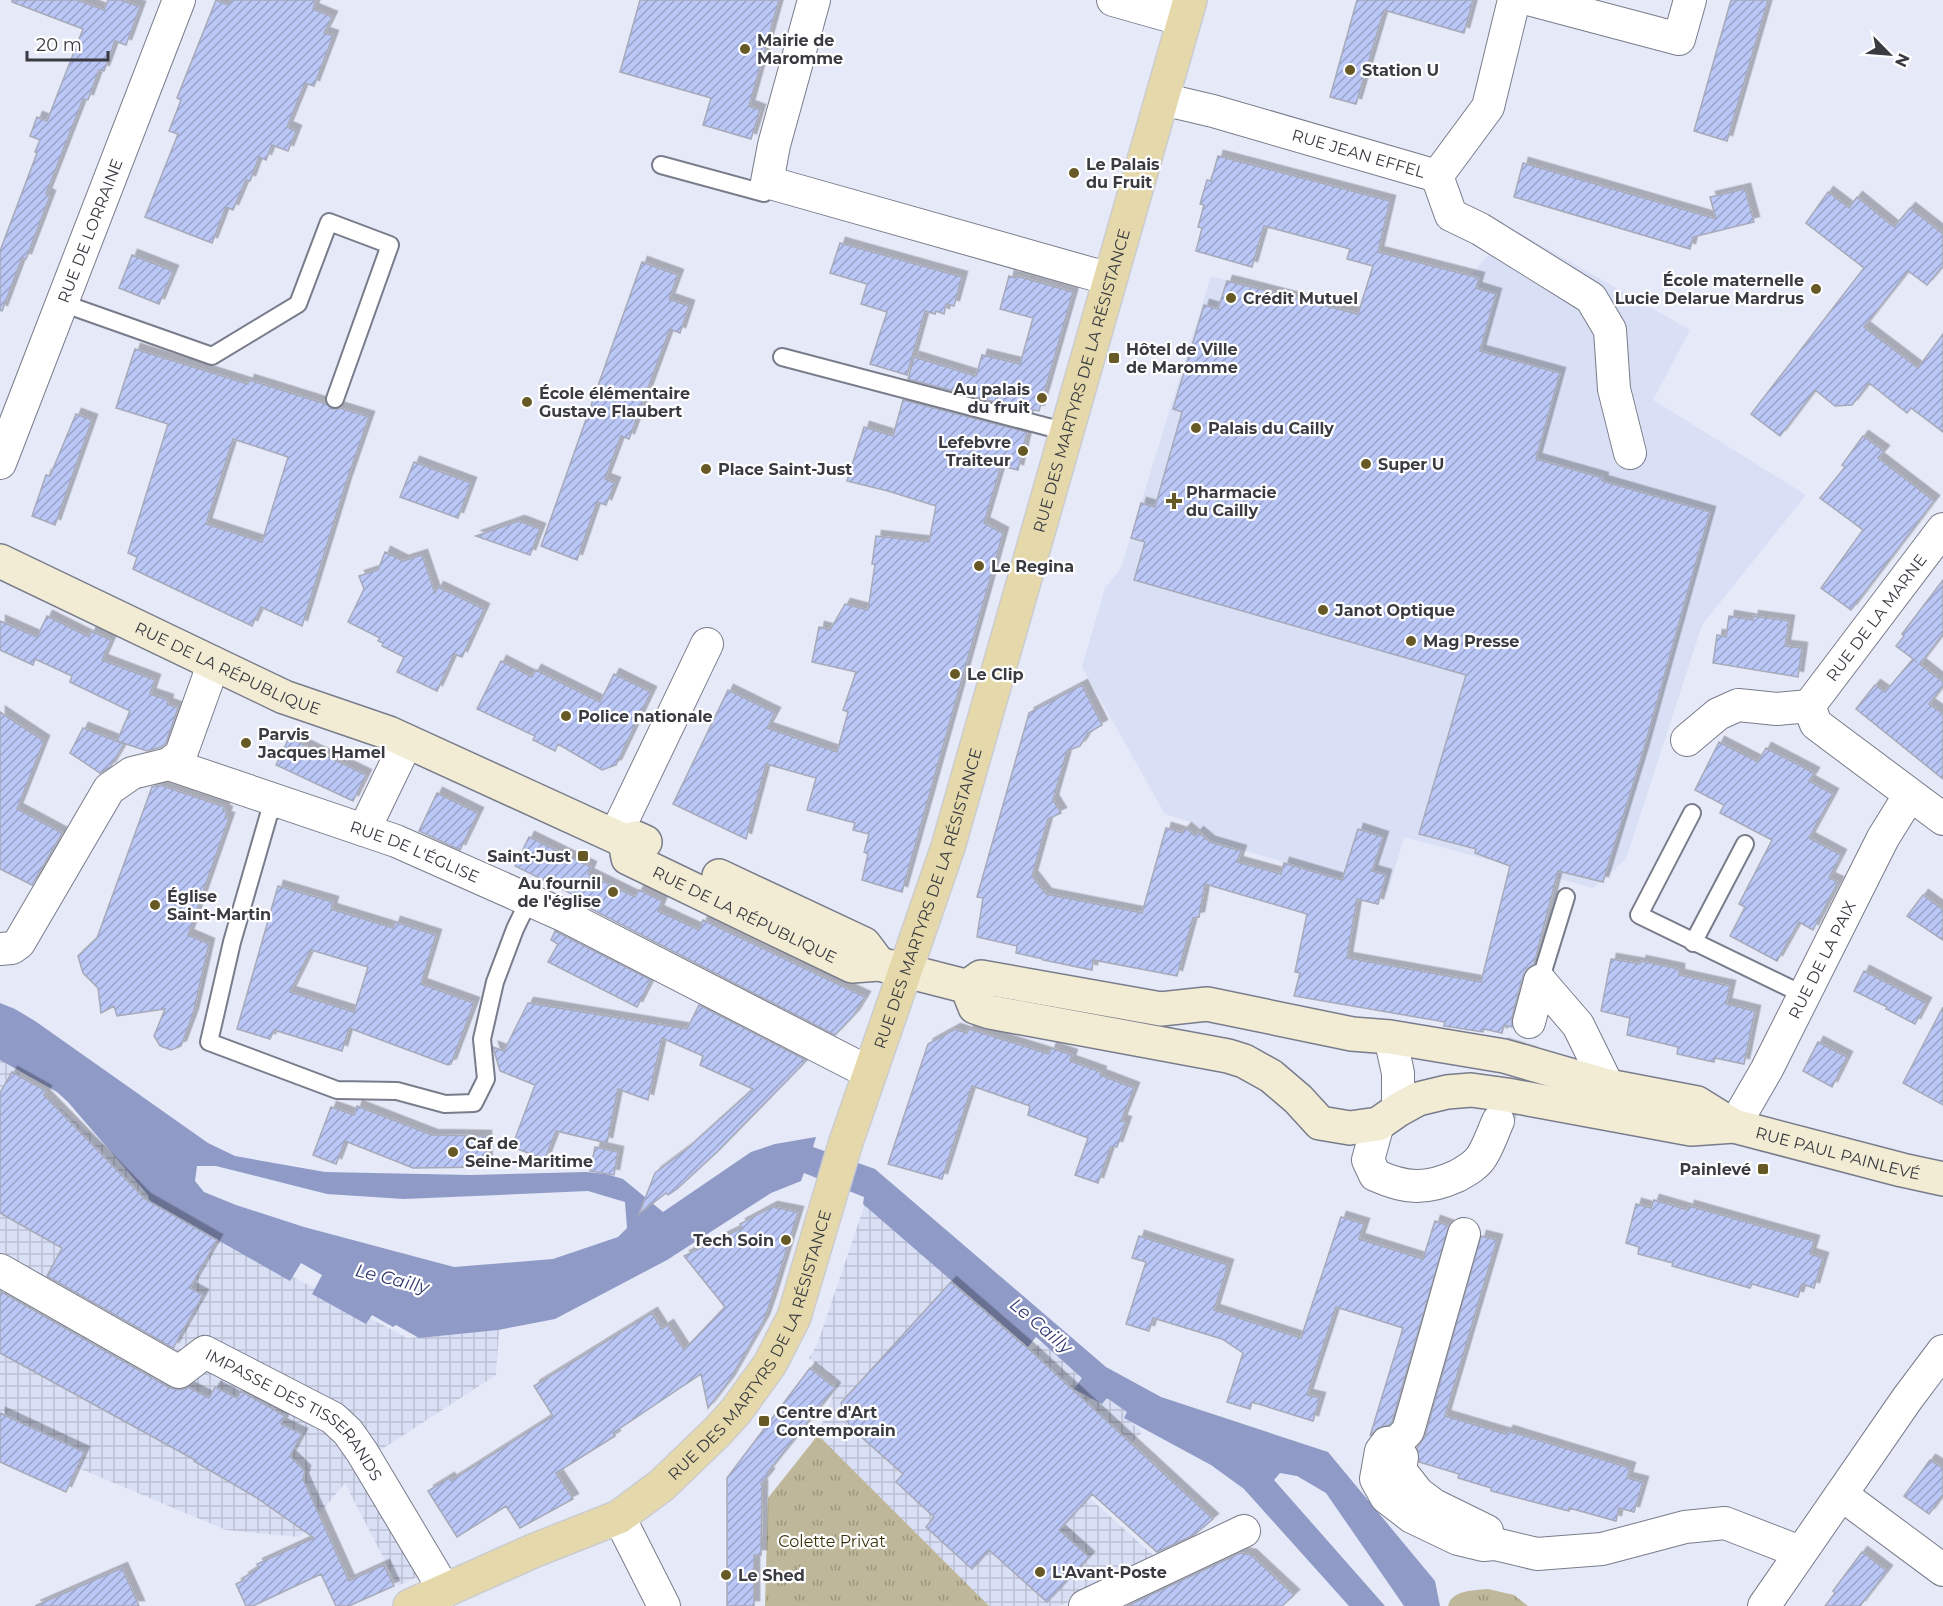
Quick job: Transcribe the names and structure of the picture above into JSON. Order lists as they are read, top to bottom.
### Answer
{
  "streets": {
    "main road": ["RUE DES MARTYRS DE LA RÉSISTANCE"],
    "street": [
      "RUE JEAN EFFEL",
      "RUE DE LORRAINE",
      "RUE DE LA MARNE",
      "RUE DE LA RÉPUBLIQUE",
      "RUE DE L'ÉGLISE",
      "RUE DE LA PAIX",
      "RUE PAUL PAINLEVÉ",
      "IMPASSE DES TISSERANDS"
    ]
  },
  "crossings": [
    ["RUE JEAN EFFEL", "RUE DES MARTYRS DE LA RÉSISTANCE"],
    ["RUE DES MARTYRS DE LA RÉSISTANCE", "RUE DE LA RÉPUBLIQUE"],
    ["RUE DES MARTYRS DE LA RÉSISTANCE", "RUE DE L'ÉGLISE"],
    ["RUE DES MARTYRS DE LA RÉSISTANCE", "IMPASSE DES TISSERANDS"],
    ["RUE DE LA PAIX", "RUE PAUL PAINLEVÉ"]
  ],
  "water": ["Le Cailly"],
  "parks": ["Colette Privat"],
  "places": {
    "other": [
      "Mairie de Maromme",
      "Station U",
      "Le Palais du Fruit",
      "École maternelle Lucie Delarue Mardrus",
      "Crédit Mutuel",
      "Au palais du fruit",
      "École élémentaire Gustave Flaubert",
      "Palais du Cailly",
      "Lefebvre Traiteur",
      "Super U",
      "Place Saint-Just",
      "Le Regina",
      "Janot Optique",
      "Mag Presse",
      "Le Clip",
      "Police nationale",
      "Parvis Jacques Hamel",
      "Au fournil de l'église",
      "Église Saint-Martin",
      "Caf de Seine-Maritime",
      "Tech Soin",
      "L'Avant-Poste",
      "Le Shed"
    ],
    "transit": [
      "Hôtel de Ville de Maromme",
      "Saint-Just",
      "Painlevé",
      "Centre d'Art Contemporain"
    ],
    "health": ["Pharmacie du Cailly"]
  },
  "scale_bar": "20 m",
  "north": "bottom right"
}
